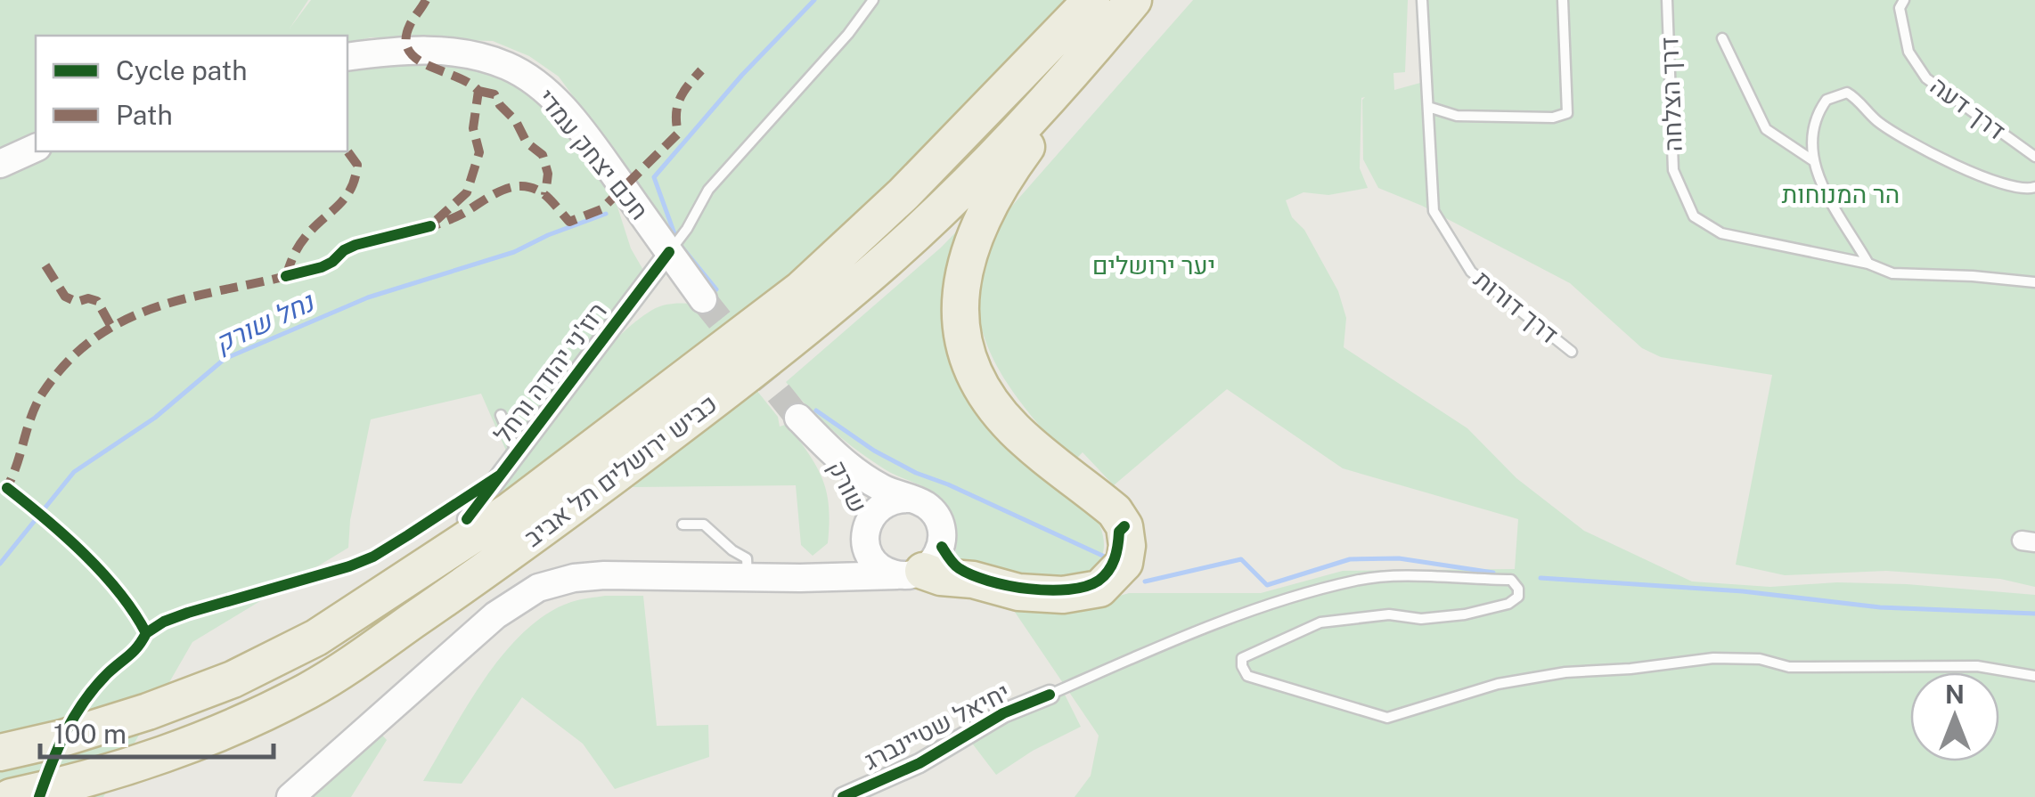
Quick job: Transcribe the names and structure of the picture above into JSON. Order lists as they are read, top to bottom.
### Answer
{
  "streets": {
    "highway": ["כביש ירושלים תל אביב"],
    "main road": ["חכם יצחק עמדי", "שורק"],
    "street": ["רוז'ני יהודה ורחל", "יחיאל שטיינברג"],
    "lane": ["דרך הצלחה", "דרך דעה", "דרך דורות"]
  },
  "crossings": [
    ["חכם יצחק עמדי", "רוז'ני יהודה ורחל"]
  ],
  "water": ["נחל שורק"],
  "parks": ["הר המנוחות", "יער ירושלים"],
  "legend": ["Cycle path", "Path"],
  "scale_bar": "100 m",
  "north": "top"
}
